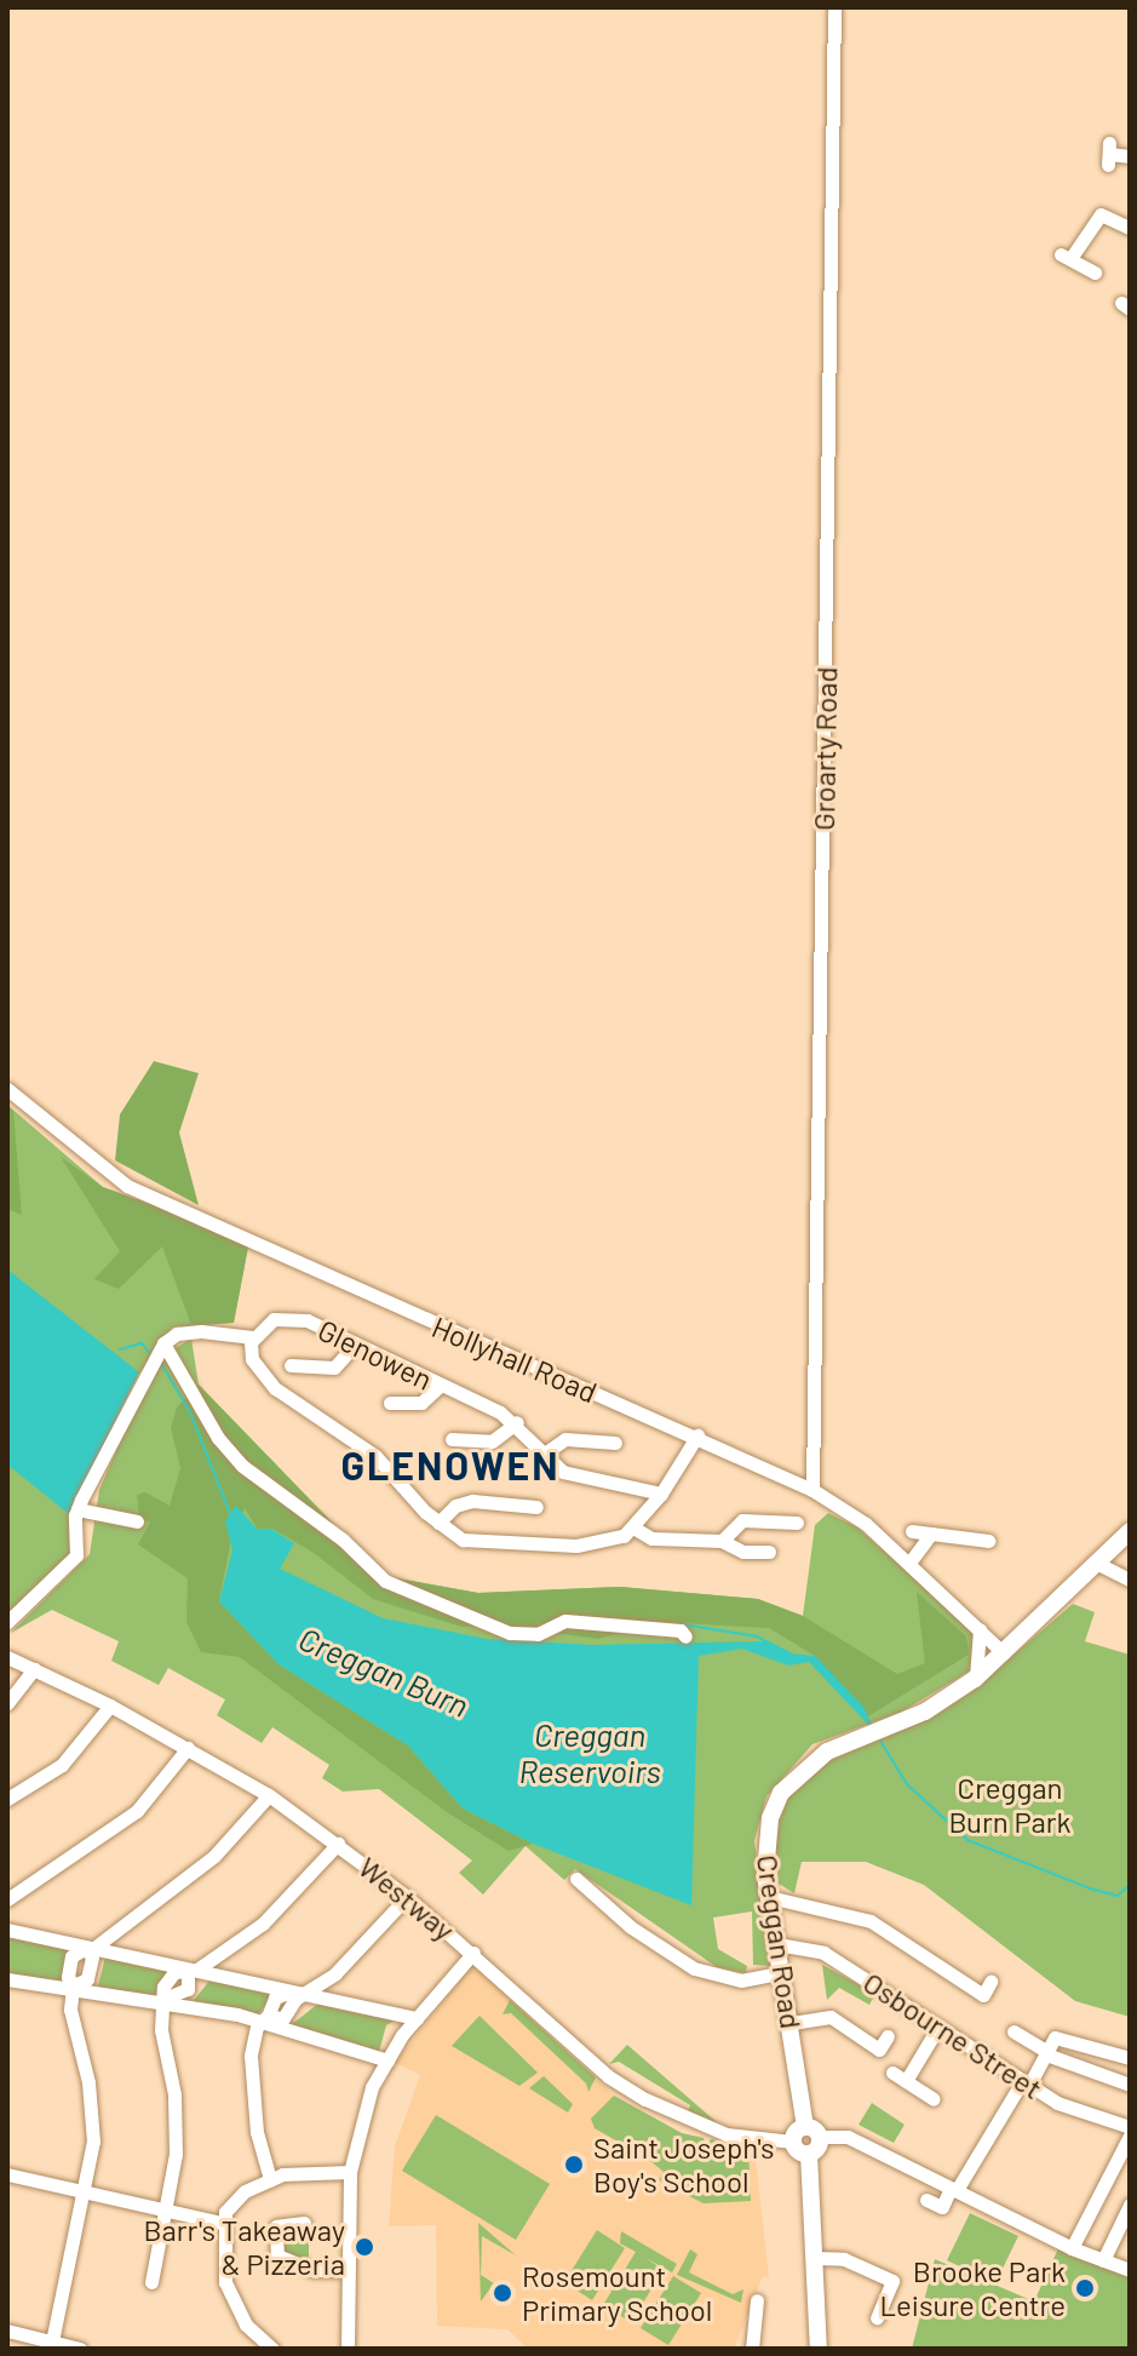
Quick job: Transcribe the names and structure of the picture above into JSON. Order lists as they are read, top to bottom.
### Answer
{
  "streets": {
    "main road": ["Creggan Road"],
    "street": [
      "Groarty Road",
      "Glenowen",
      "Hollyhall Road",
      "Westway",
      "Osbourne Street"
    ]
  },
  "crossings": [
    ["Groarty Road", "Hollyhall Road"],
    ["Hollyhall Road", "Creggan Road"],
    ["Creggan Road", "Osbourne Street"]
  ],
  "districts": ["GLENOWEN"],
  "water": ["Creggan Burn", "Creggan Reservoirs"],
  "parks": ["Creggan Burn Park"],
  "places": [
    "Saint Joseph's Boy's School",
    "Barr's Takeaway & Pizzeria",
    "Brooke Park Leisure Centre",
    "Rosemount Primary School"
  ]
}
